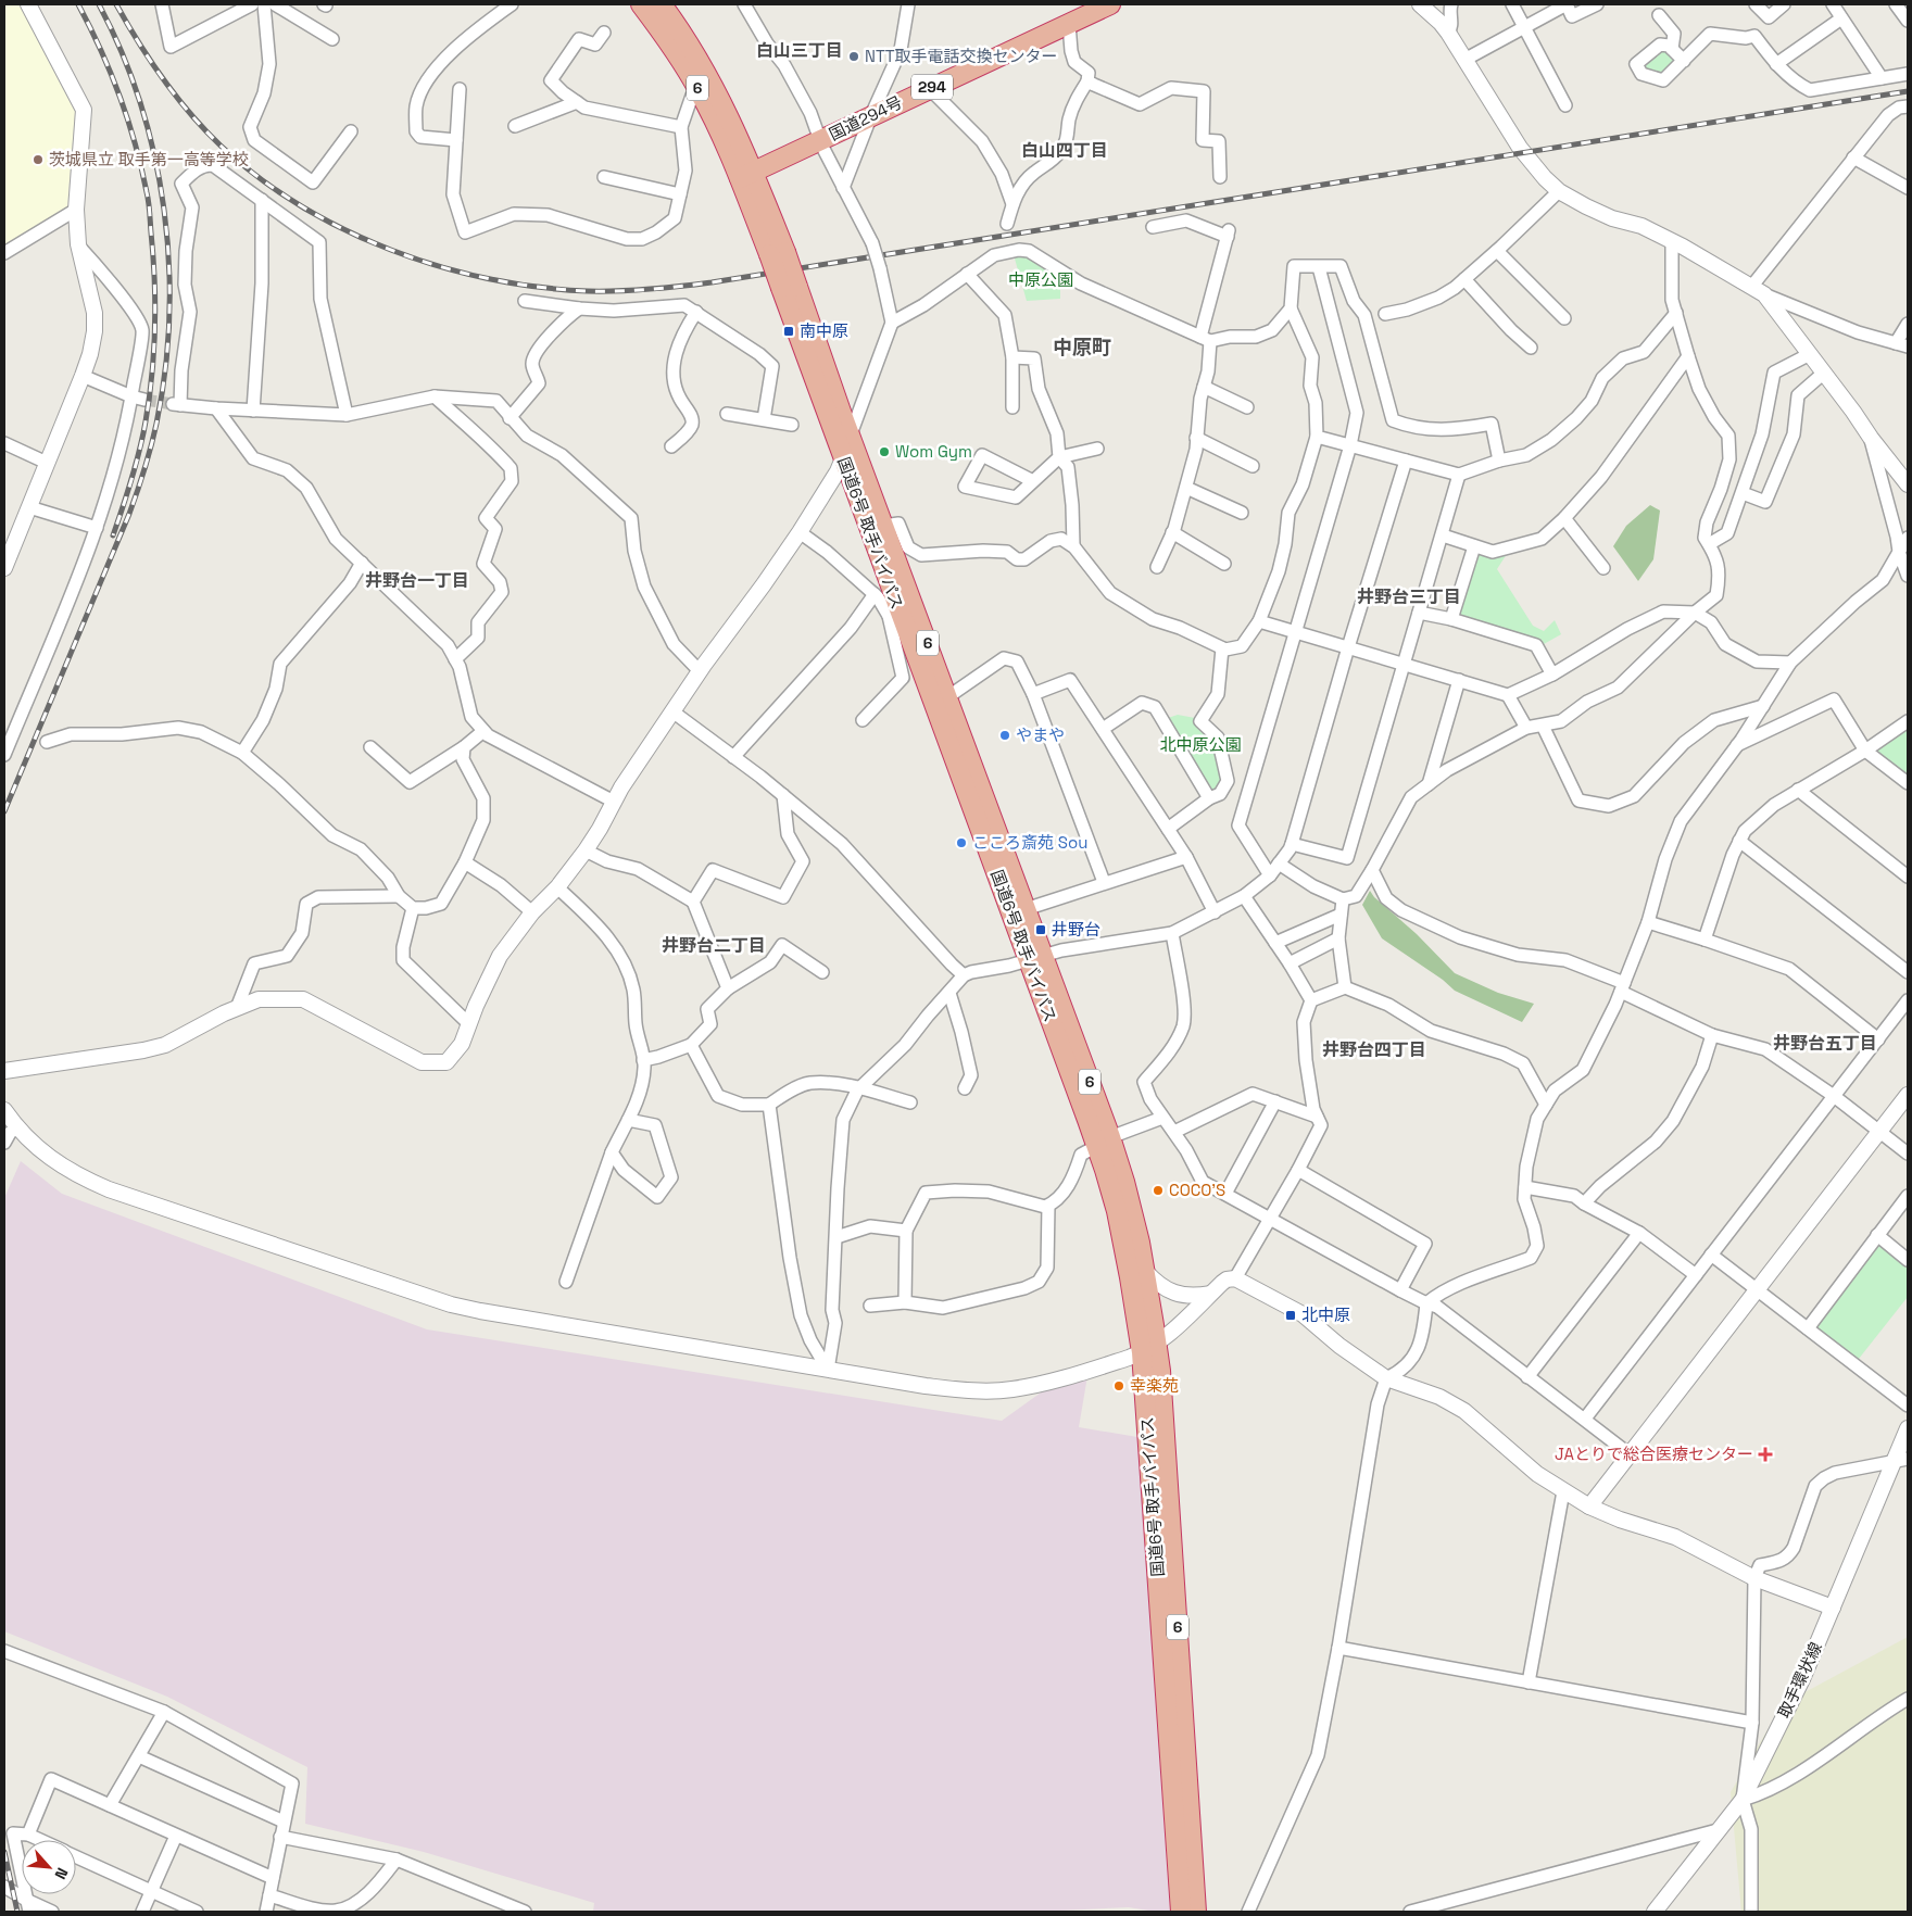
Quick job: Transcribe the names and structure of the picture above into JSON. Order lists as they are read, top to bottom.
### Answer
{
  "streets": {
    "highway": [
      "294",
      "6",
      "国道294号",
      "国道6号 取手バイパス"
    ],
    "street": ["取手環状線"]
  },
  "crossings": [
    ["国道294号", "国道6号 取手バイパス"]
  ],
  "districts": [
    "白山三丁目",
    "白山四丁目",
    "中原町",
    "井野台一丁目",
    "井野台三丁目",
    "井野台二丁目",
    "井野台五丁目",
    "井野台四丁目"
  ],
  "parks": ["中原公園", "北中原公園"],
  "places": {
    "other": [
      "NTT取手電話交換センター",
      "茨城県立 取手第一高等学校",
      "Wom Gym",
      "やまや",
      "こころ斎苑 Sou",
      "COCO’S",
      "幸楽苑"
    ],
    "transit": ["南中原", "井野台", "北中原"],
    "health": ["JAとりで総合医療センター"]
  },
  "north": "bottom right"
}
